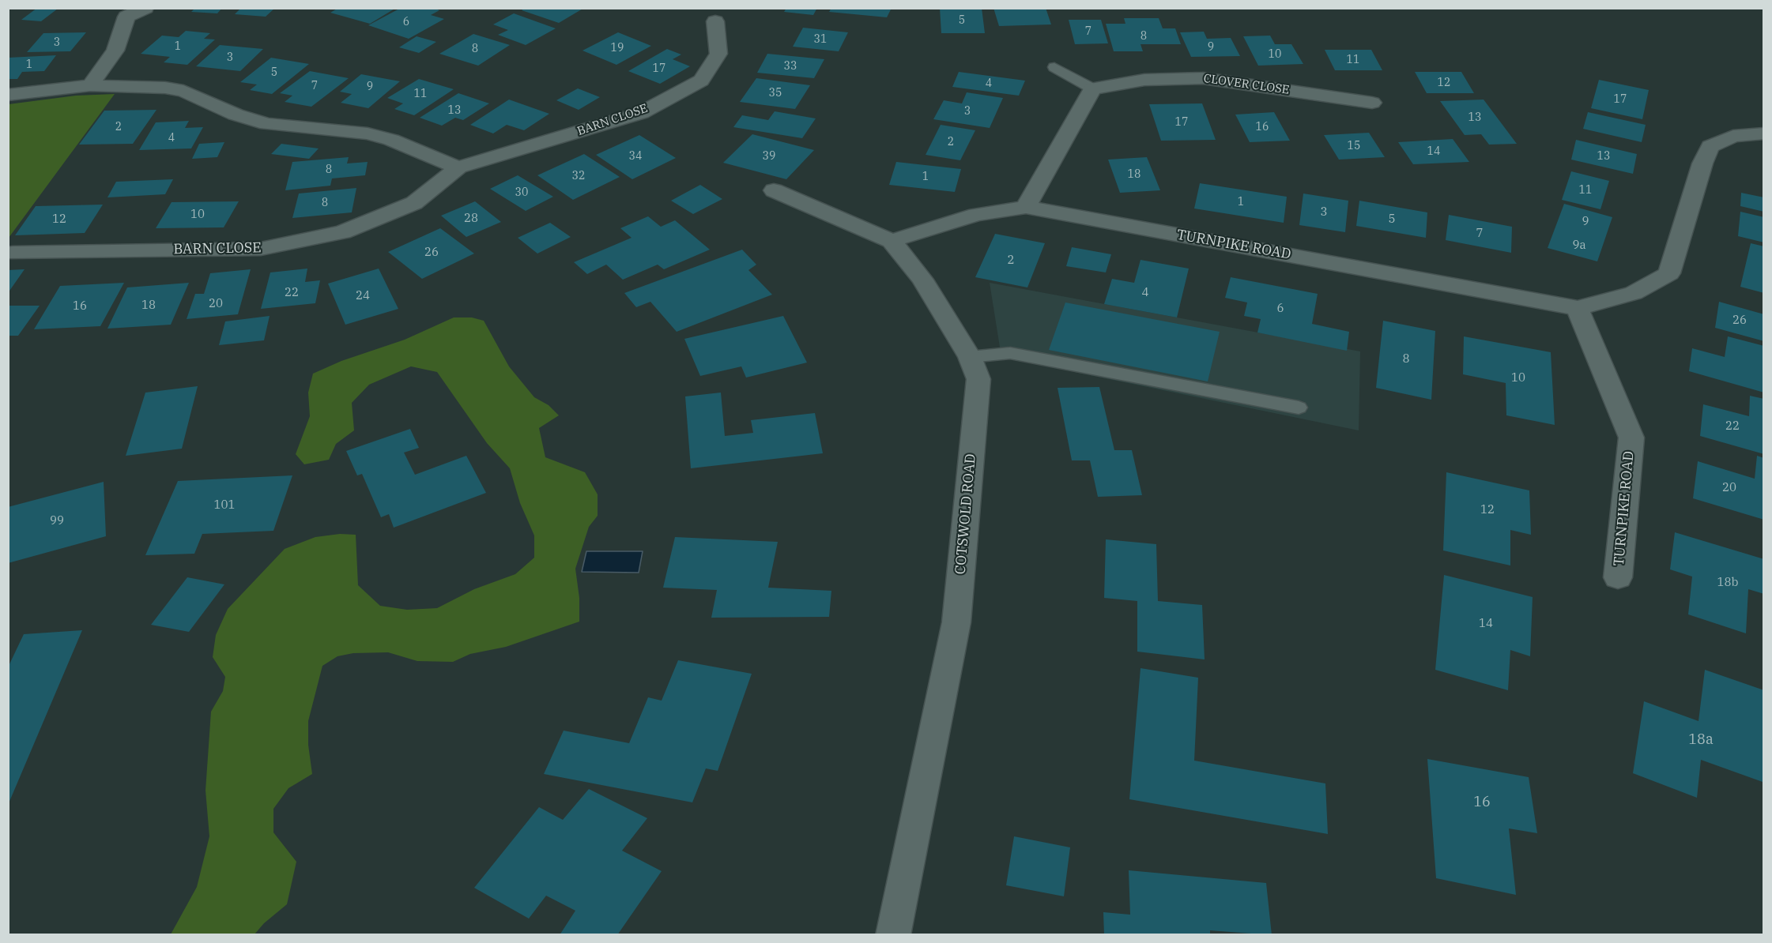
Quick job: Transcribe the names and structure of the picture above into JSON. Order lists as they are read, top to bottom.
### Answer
{
  "streets": {
    "street": [
      "CLOVER CLOSE",
      "BARN CLOSE",
      "TURNPIKE ROAD",
      "COTSWOLD ROAD"
    ]
  },
  "crossings": [
    ["TURNPIKE ROAD", "COTSWOLD ROAD"]
  ],
  "house_numbers": [
    "5",
    "6",
    "7",
    "8",
    "31",
    "3",
    "1",
    "9",
    "19",
    "8",
    "10",
    "3",
    "11",
    "1",
    "33",
    "17",
    "5",
    "12",
    "4",
    "7",
    "9",
    "35",
    "11",
    "17",
    "13",
    "3",
    "13",
    "17",
    "2",
    "16",
    "4",
    "2",
    "15",
    "14",
    "34",
    "39",
    "13",
    "8",
    "18",
    "32",
    "1",
    "11",
    "30",
    "1",
    "8",
    "3",
    "10",
    "28",
    "12",
    "5",
    "9",
    "7",
    "9a",
    "26",
    "2",
    "22",
    "4",
    "24",
    "20",
    "18",
    "16",
    "6",
    "26",
    "8",
    "10",
    "22",
    "20",
    "101",
    "12",
    "99",
    "18b",
    "14",
    "18a",
    "16"
  ]
}
